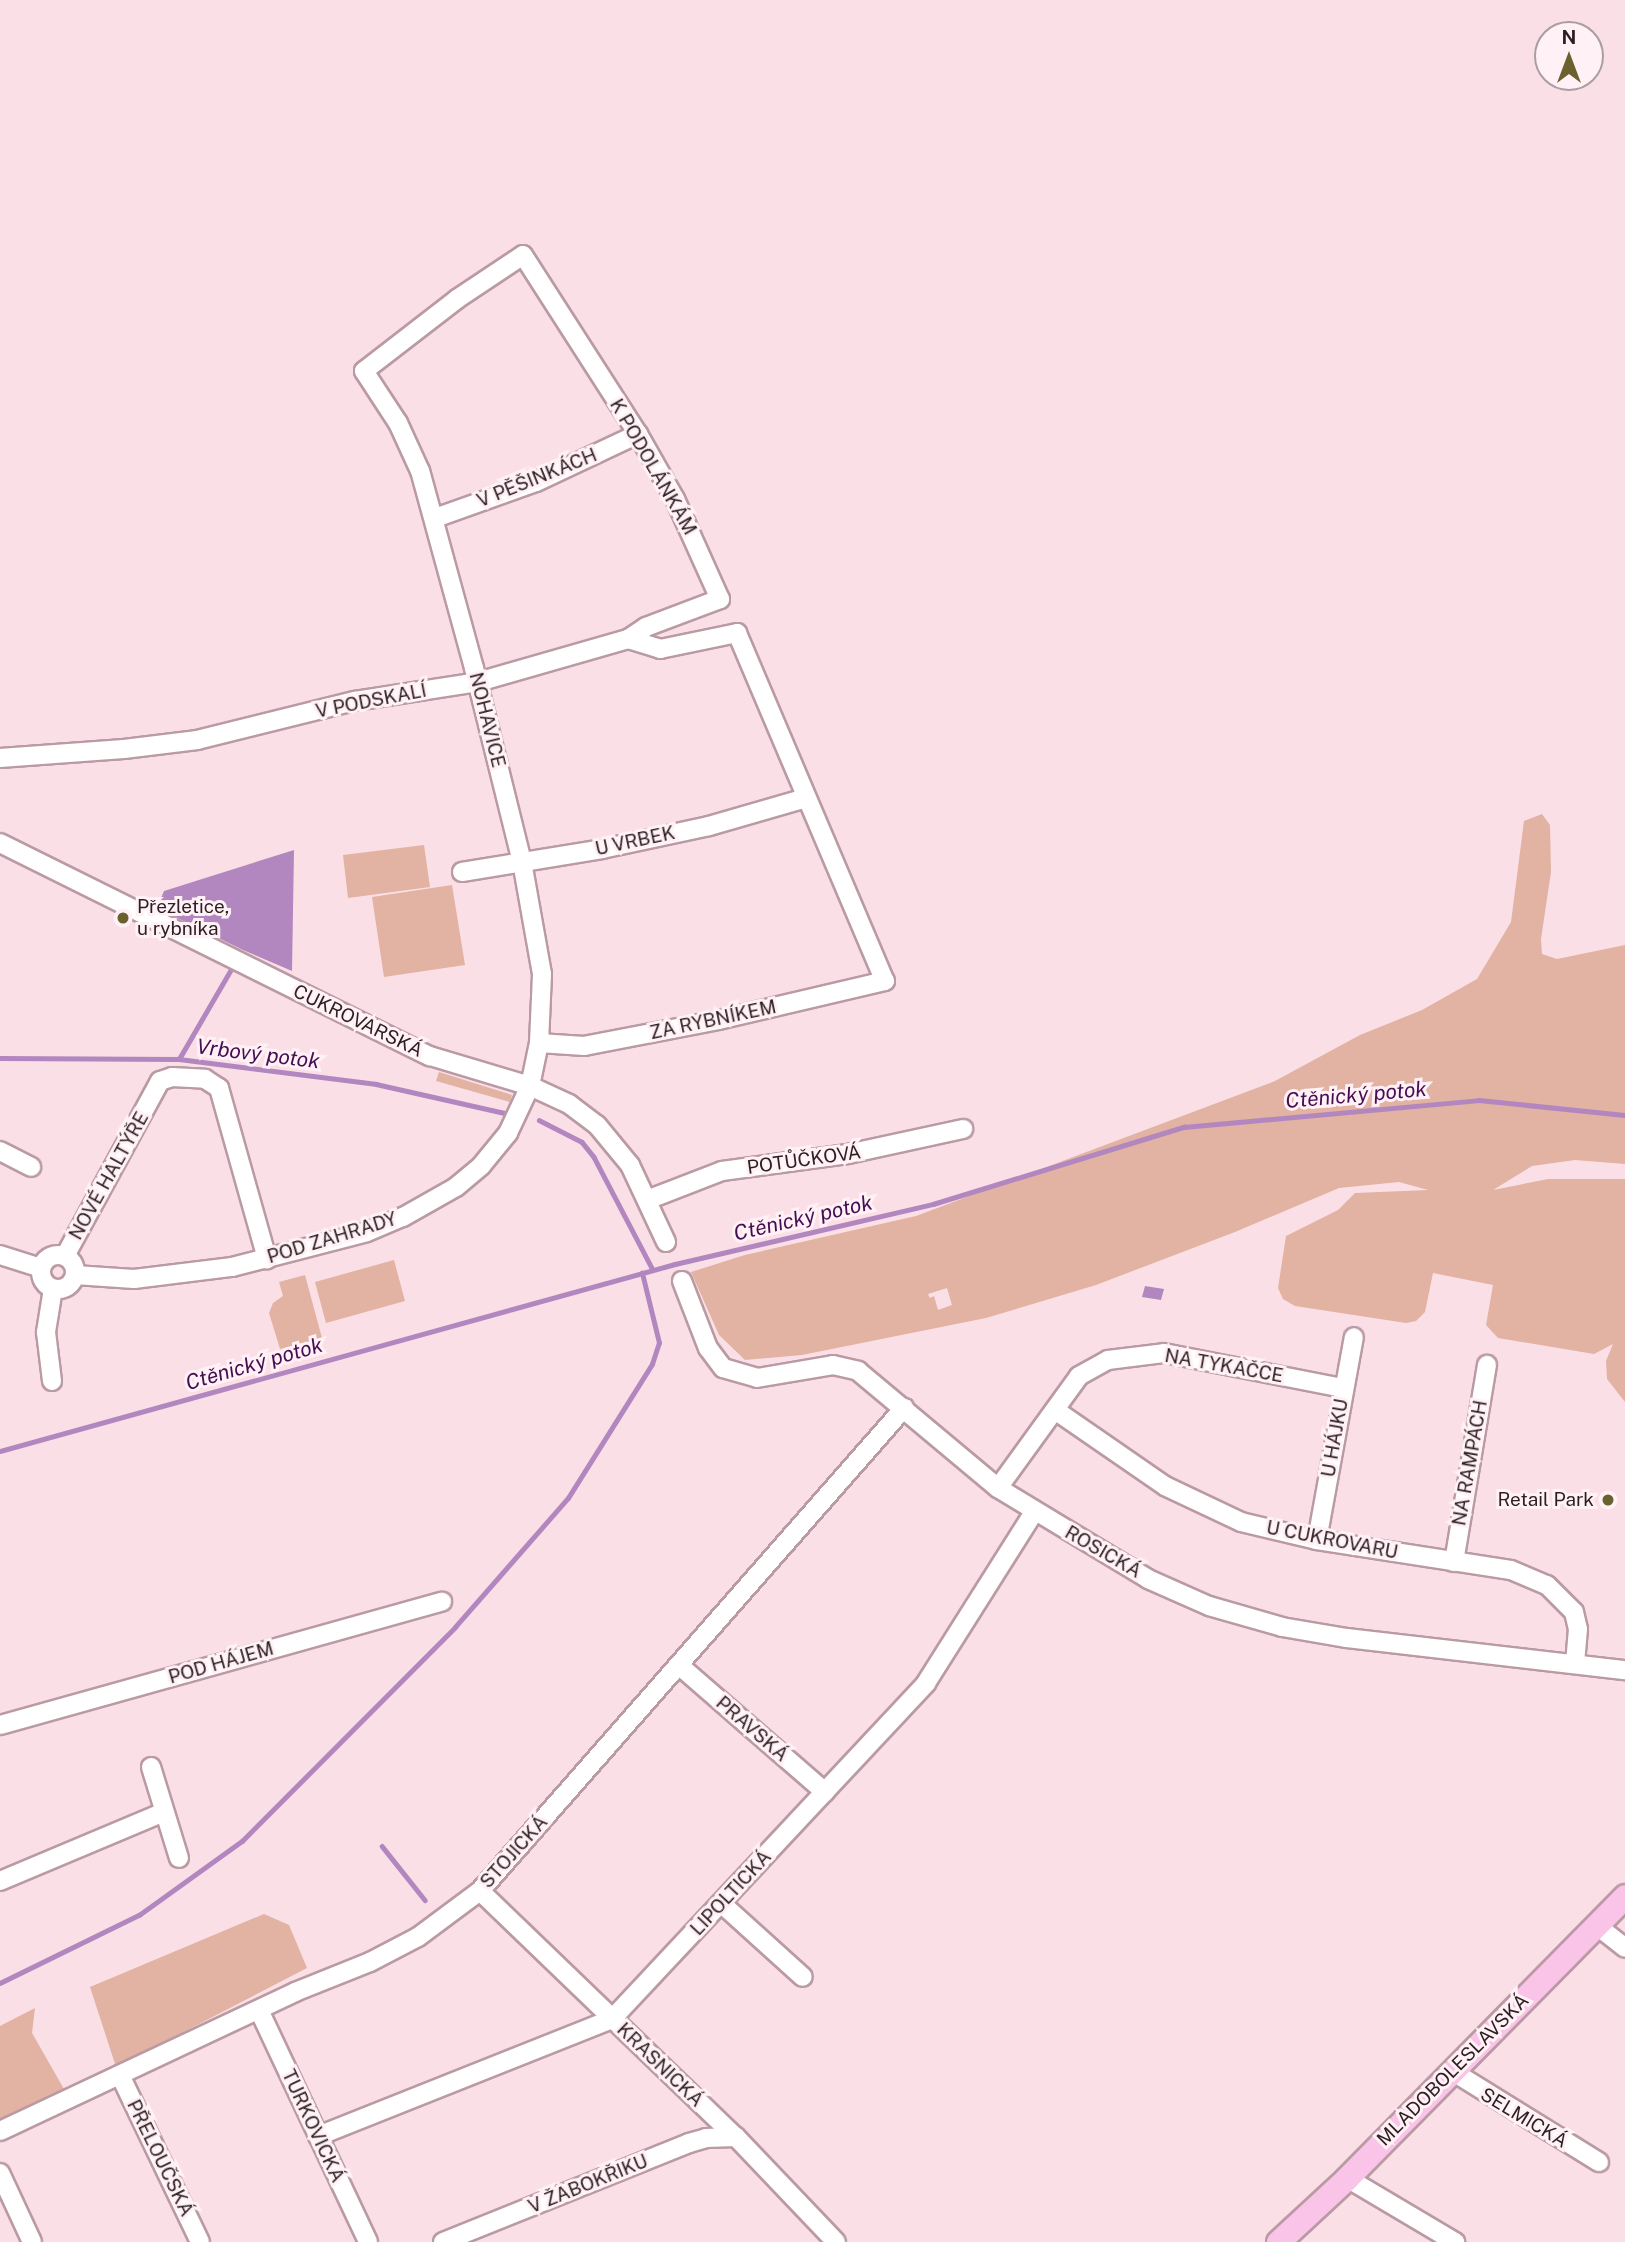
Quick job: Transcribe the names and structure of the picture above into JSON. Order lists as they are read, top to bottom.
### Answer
{
  "streets": {
    "main road": ["MLADOBOLESLAVSKÁ"],
    "street": [
      "K PODOLÁNKÁM",
      "V PĚŠINKÁCH",
      "V PODSKALÍ",
      "NOHAVICE",
      "U VRBEK",
      "ZA RYBNÍKEM",
      "CUKROVARSKÁ",
      "POTŮČKOVÁ",
      "NOVÉ HALTÝŘE",
      "POD ZAHRADY",
      "NA TYKAČCE",
      "U HÁJKU",
      "NA RAMPÁCH",
      "U CUKROVARU",
      "ROSICKÁ",
      "POD HÁJEM",
      "PRAVSKÁ",
      "STOJICKÁ",
      "LIPOLTICKÁ",
      "KRASNICKÁ",
      "SELMICKÁ",
      "TURKOVICKÁ",
      "PŘELOUČSKÁ",
      "V ŽABOKŘIKU"
    ]
  },
  "crossings": [
    ["K PODOLÁNKÁM", "V PĚŠINKÁCH"],
    ["K PODOLÁNKÁM", "V PODSKALÍ"],
    ["K PODOLÁNKÁM", "NOHAVICE"],
    ["V PĚŠINKÁCH", "NOHAVICE"],
    ["V PODSKALÍ", "NOHAVICE"],
    ["NOHAVICE", "U VRBEK"],
    ["NOHAVICE", "ZA RYBNÍKEM"],
    ["NOHAVICE", "CUKROVARSKÁ"],
    ["NOHAVICE", "POD ZAHRADY"],
    ["U VRBEK", "ZA RYBNÍKEM"],
    ["CUKROVARSKÁ", "POTŮČKOVÁ"],
    ["CUKROVARSKÁ", "POD ZAHRADY"],
    ["NOVÉ HALTÝŘE", "POD ZAHRADY"],
    ["NA TYKAČCE", "U HÁJKU"],
    ["NA TYKAČCE", "U CUKROVARU"],
    ["NA TYKAČCE", "ROSICKÁ"],
    ["U HÁJKU", "U CUKROVARU"],
    ["NA RAMPÁCH", "U CUKROVARU"],
    ["U CUKROVARU", "ROSICKÁ"],
    ["ROSICKÁ", "STOJICKÁ"],
    ["ROSICKÁ", "LIPOLTICKÁ"],
    ["PRAVSKÁ", "STOJICKÁ"],
    ["PRAVSKÁ", "LIPOLTICKÁ"],
    ["STOJICKÁ", "KRASNICKÁ"],
    ["STOJICKÁ", "TURKOVICKÁ"],
    ["STOJICKÁ", "PŘELOUČSKÁ"],
    ["LIPOLTICKÁ", "KRASNICKÁ"],
    ["LIPOLTICKÁ", "TURKOVICKÁ"],
    ["KRASNICKÁ", "V ŽABOKŘIKU"],
    ["MLADOBOLESLAVSKÁ", "SELMICKÁ"]
  ],
  "water": ["Vrbový potok", "Ctěnický potok"],
  "places": ["Přezletice, u rybníka", "Retail Park"],
  "north": "top"
}
